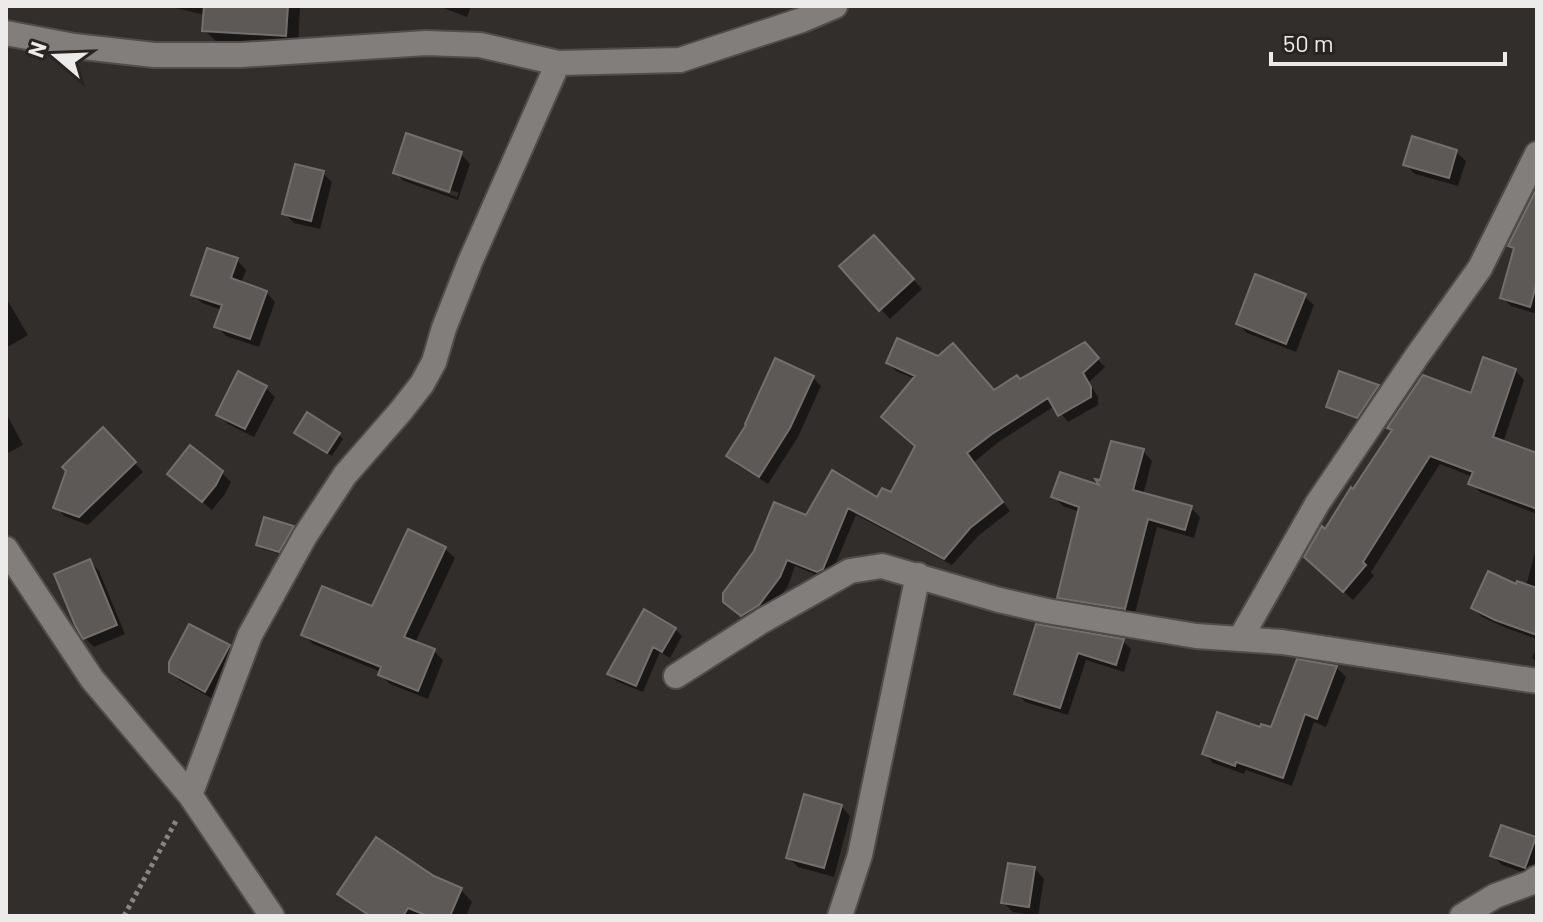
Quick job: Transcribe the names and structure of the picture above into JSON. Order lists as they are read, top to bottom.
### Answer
{
  "scale_bar": "50 m",
  "north": "left"
}
